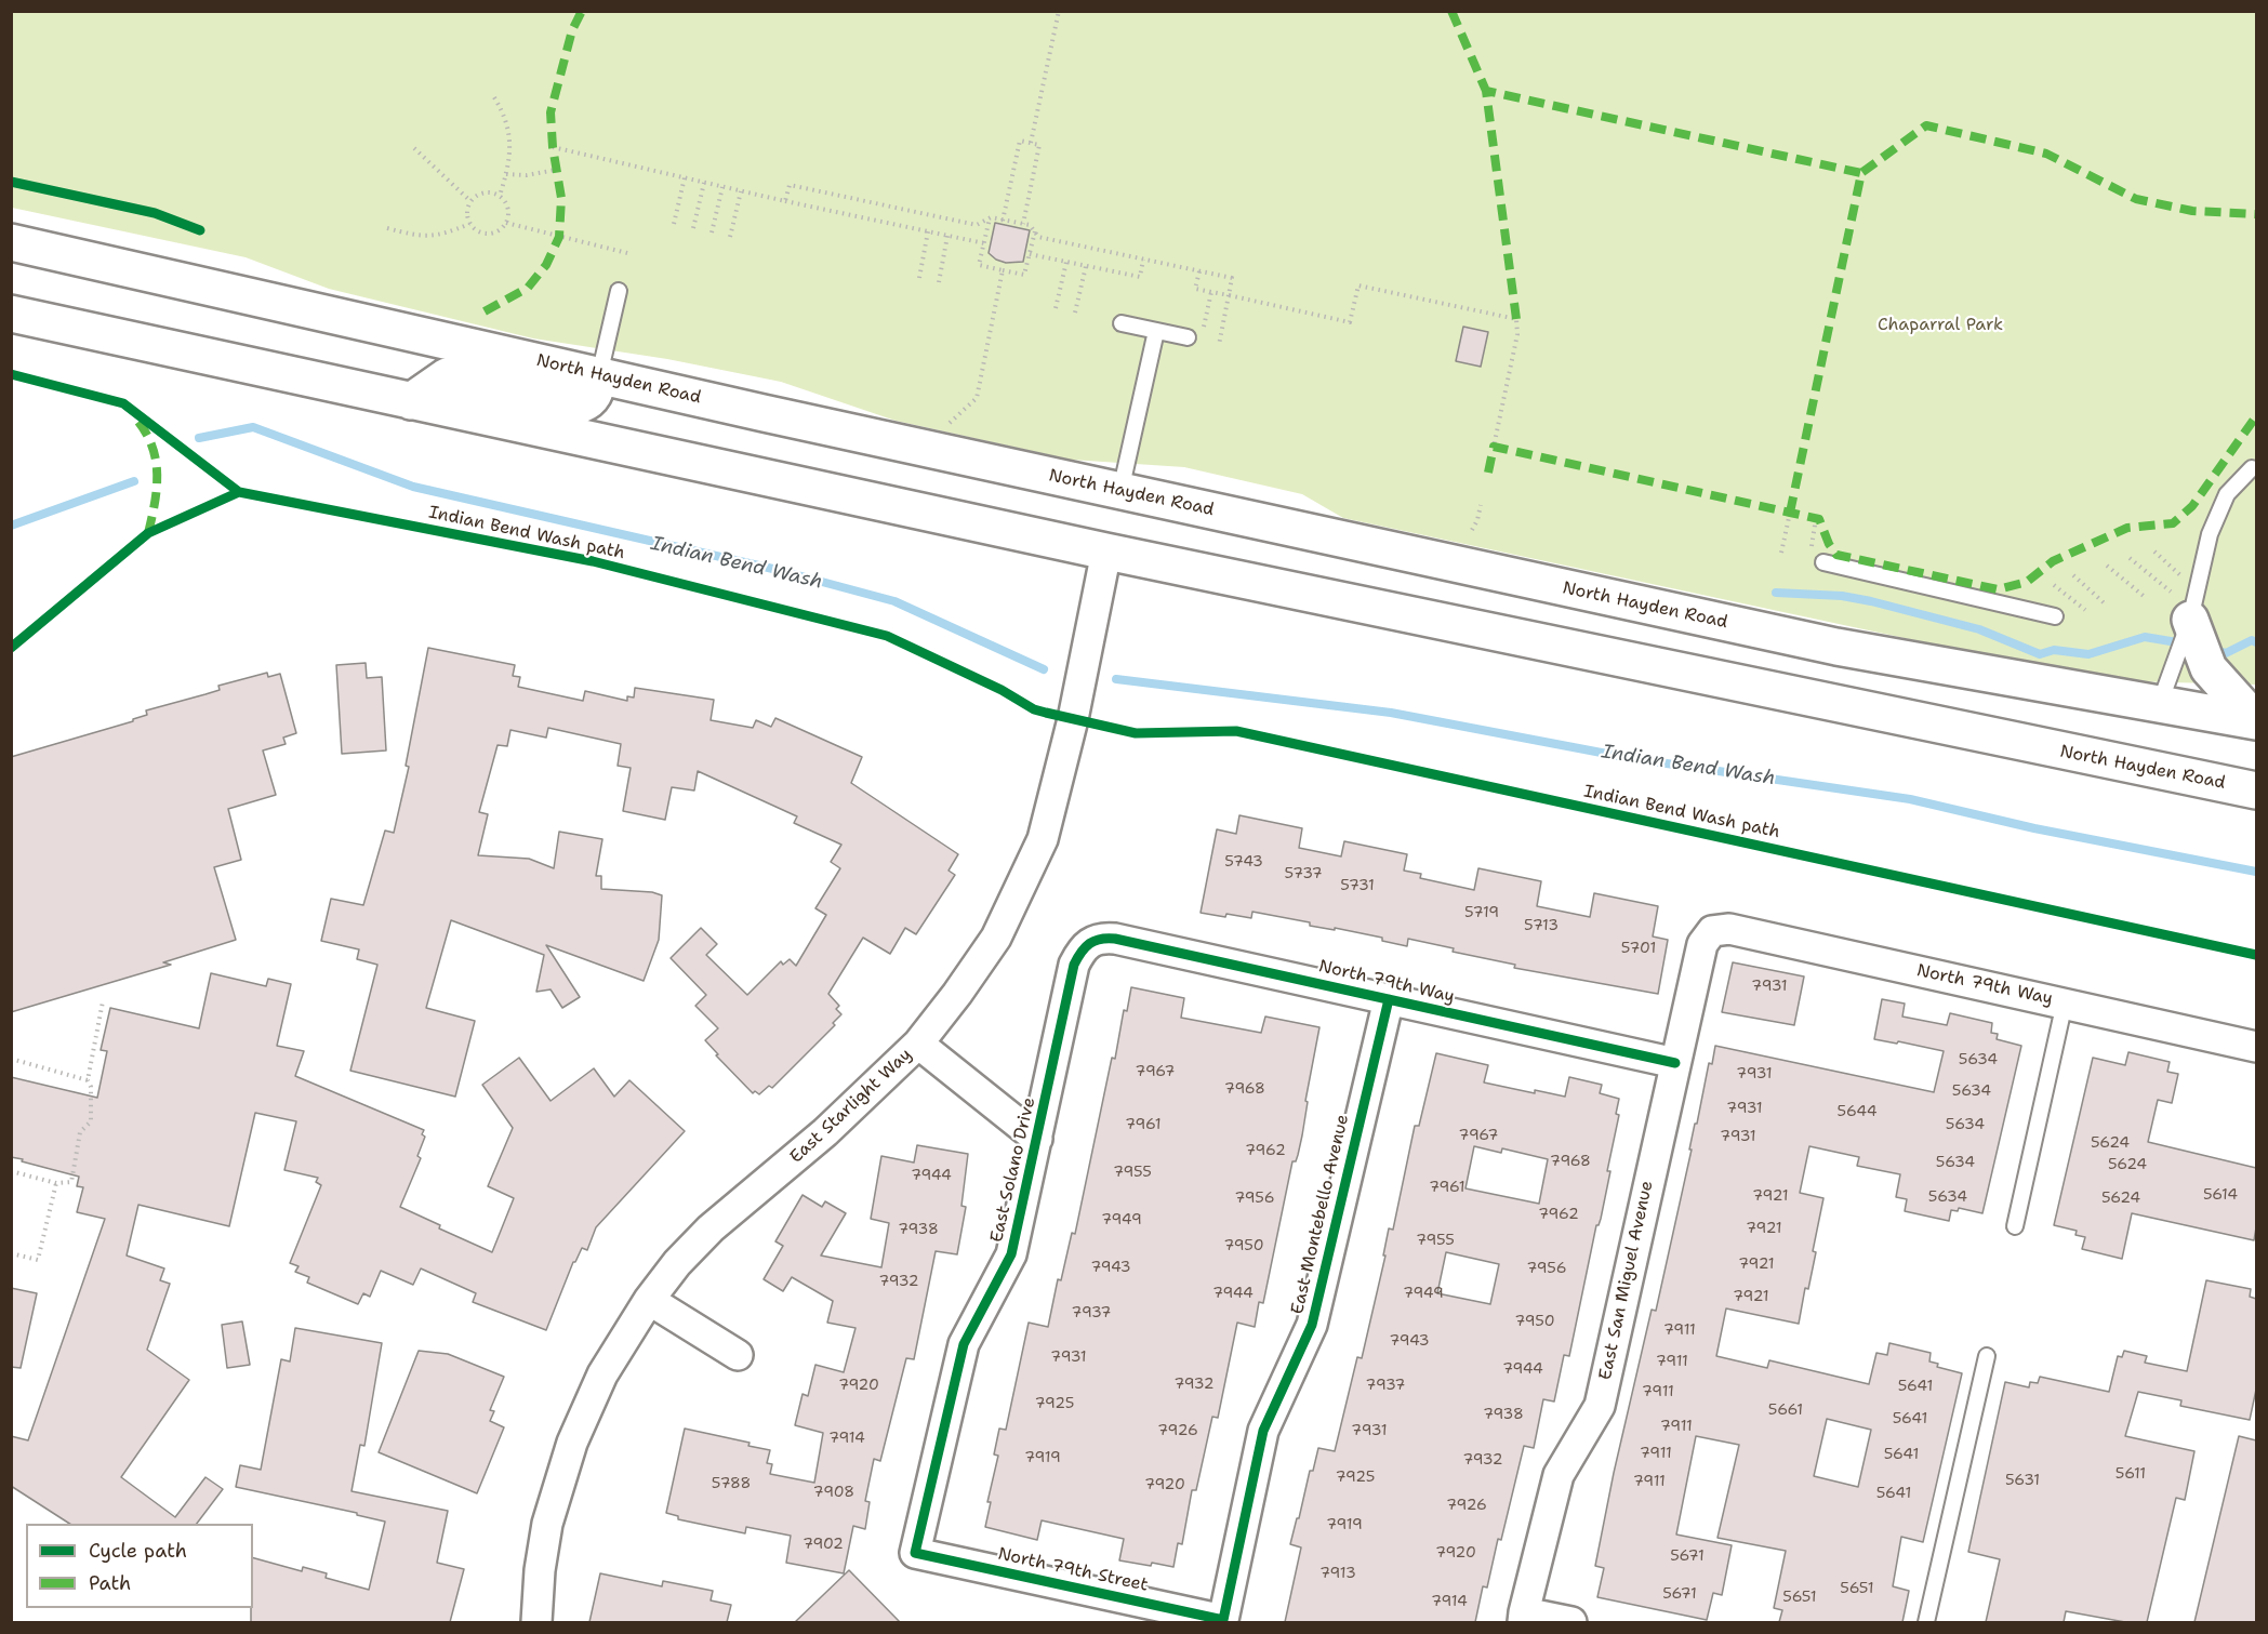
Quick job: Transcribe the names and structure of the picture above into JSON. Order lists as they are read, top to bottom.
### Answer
{
  "streets": {
    "main road": ["North Hayden Road"],
    "street": [
      "North 79th Way",
      "East Starlight Way",
      "East Solano Drive",
      "East Montebello Avenue",
      "East San Miguel Avenue",
      "North 79th Street"
    ],
    "cycle path": ["Indian Bend Wash path"]
  },
  "crossings": [
    ["North Hayden Road", "East Starlight Way"],
    ["North 79th Way", "East Solano Drive"],
    ["North 79th Way", "East Montebello Avenue"],
    ["North 79th Way", "East San Miguel Avenue"],
    ["East Solano Drive", "North 79th Street"],
    ["East Montebello Avenue", "North 79th Street"]
  ],
  "water": ["Indian Bend Wash"],
  "parks": ["Chaparral Park"],
  "house_numbers": [
    "5743",
    "5737",
    "5731",
    "5719",
    "5713",
    "5701",
    "7931",
    "5634",
    "7967",
    "7931",
    "7968",
    "5634",
    "7931",
    "5644",
    "7961",
    "5634",
    "7967",
    "7931",
    "5624",
    "7962",
    "7968",
    "5634",
    "5624",
    "7955",
    "7944",
    "7961",
    "5614",
    "7921",
    "5634",
    "7956",
    "5624",
    "7962",
    "7949",
    "7921",
    "7938",
    "7955",
    "7950",
    "7921",
    "7943",
    "7956",
    "7932",
    "7944",
    "7949",
    "7921",
    "7937",
    "7950",
    "7911",
    "7943",
    "7931",
    "7911",
    "7944",
    "7932",
    "7920",
    "7937",
    "5641",
    "7911",
    "7925",
    "5661",
    "7938",
    "5641",
    "7911",
    "7926",
    "7931",
    "7914",
    "7911",
    "5641",
    "7919",
    "7932",
    "5611",
    "7925",
    "5631",
    "7911",
    "5788",
    "7920",
    "7908",
    "5641",
    "7926",
    "7919",
    "7902",
    "7920",
    "5671",
    "7913",
    "5651",
    "5671",
    "5651",
    "7914"
  ],
  "legend": ["Cycle path", "Path"]
}
